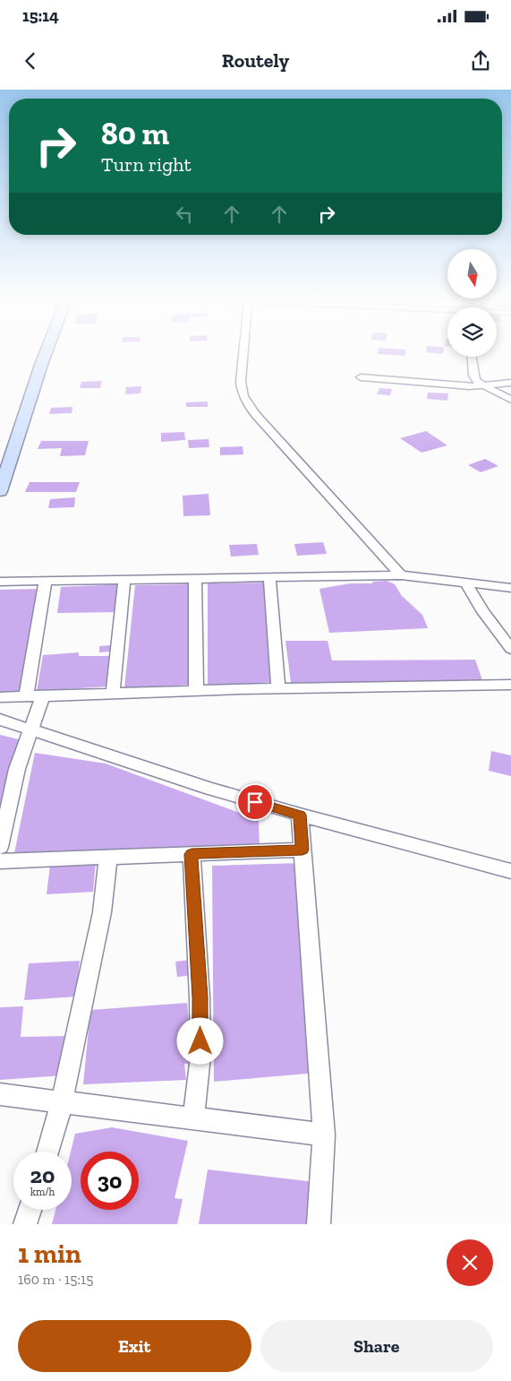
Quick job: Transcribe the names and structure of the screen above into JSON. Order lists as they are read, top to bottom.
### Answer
{
  "north": "bottom",
  "page": {
    "status": "15:14",
    "header": "Routely",
    "turn": ["80 m", "Turn right"],
    "speed": "20 km/h",
    "limit": "30",
    "heading": ["1 min", "160 m · 15:15"],
    "buttons": ["Exit", "Share"]
  }
}
